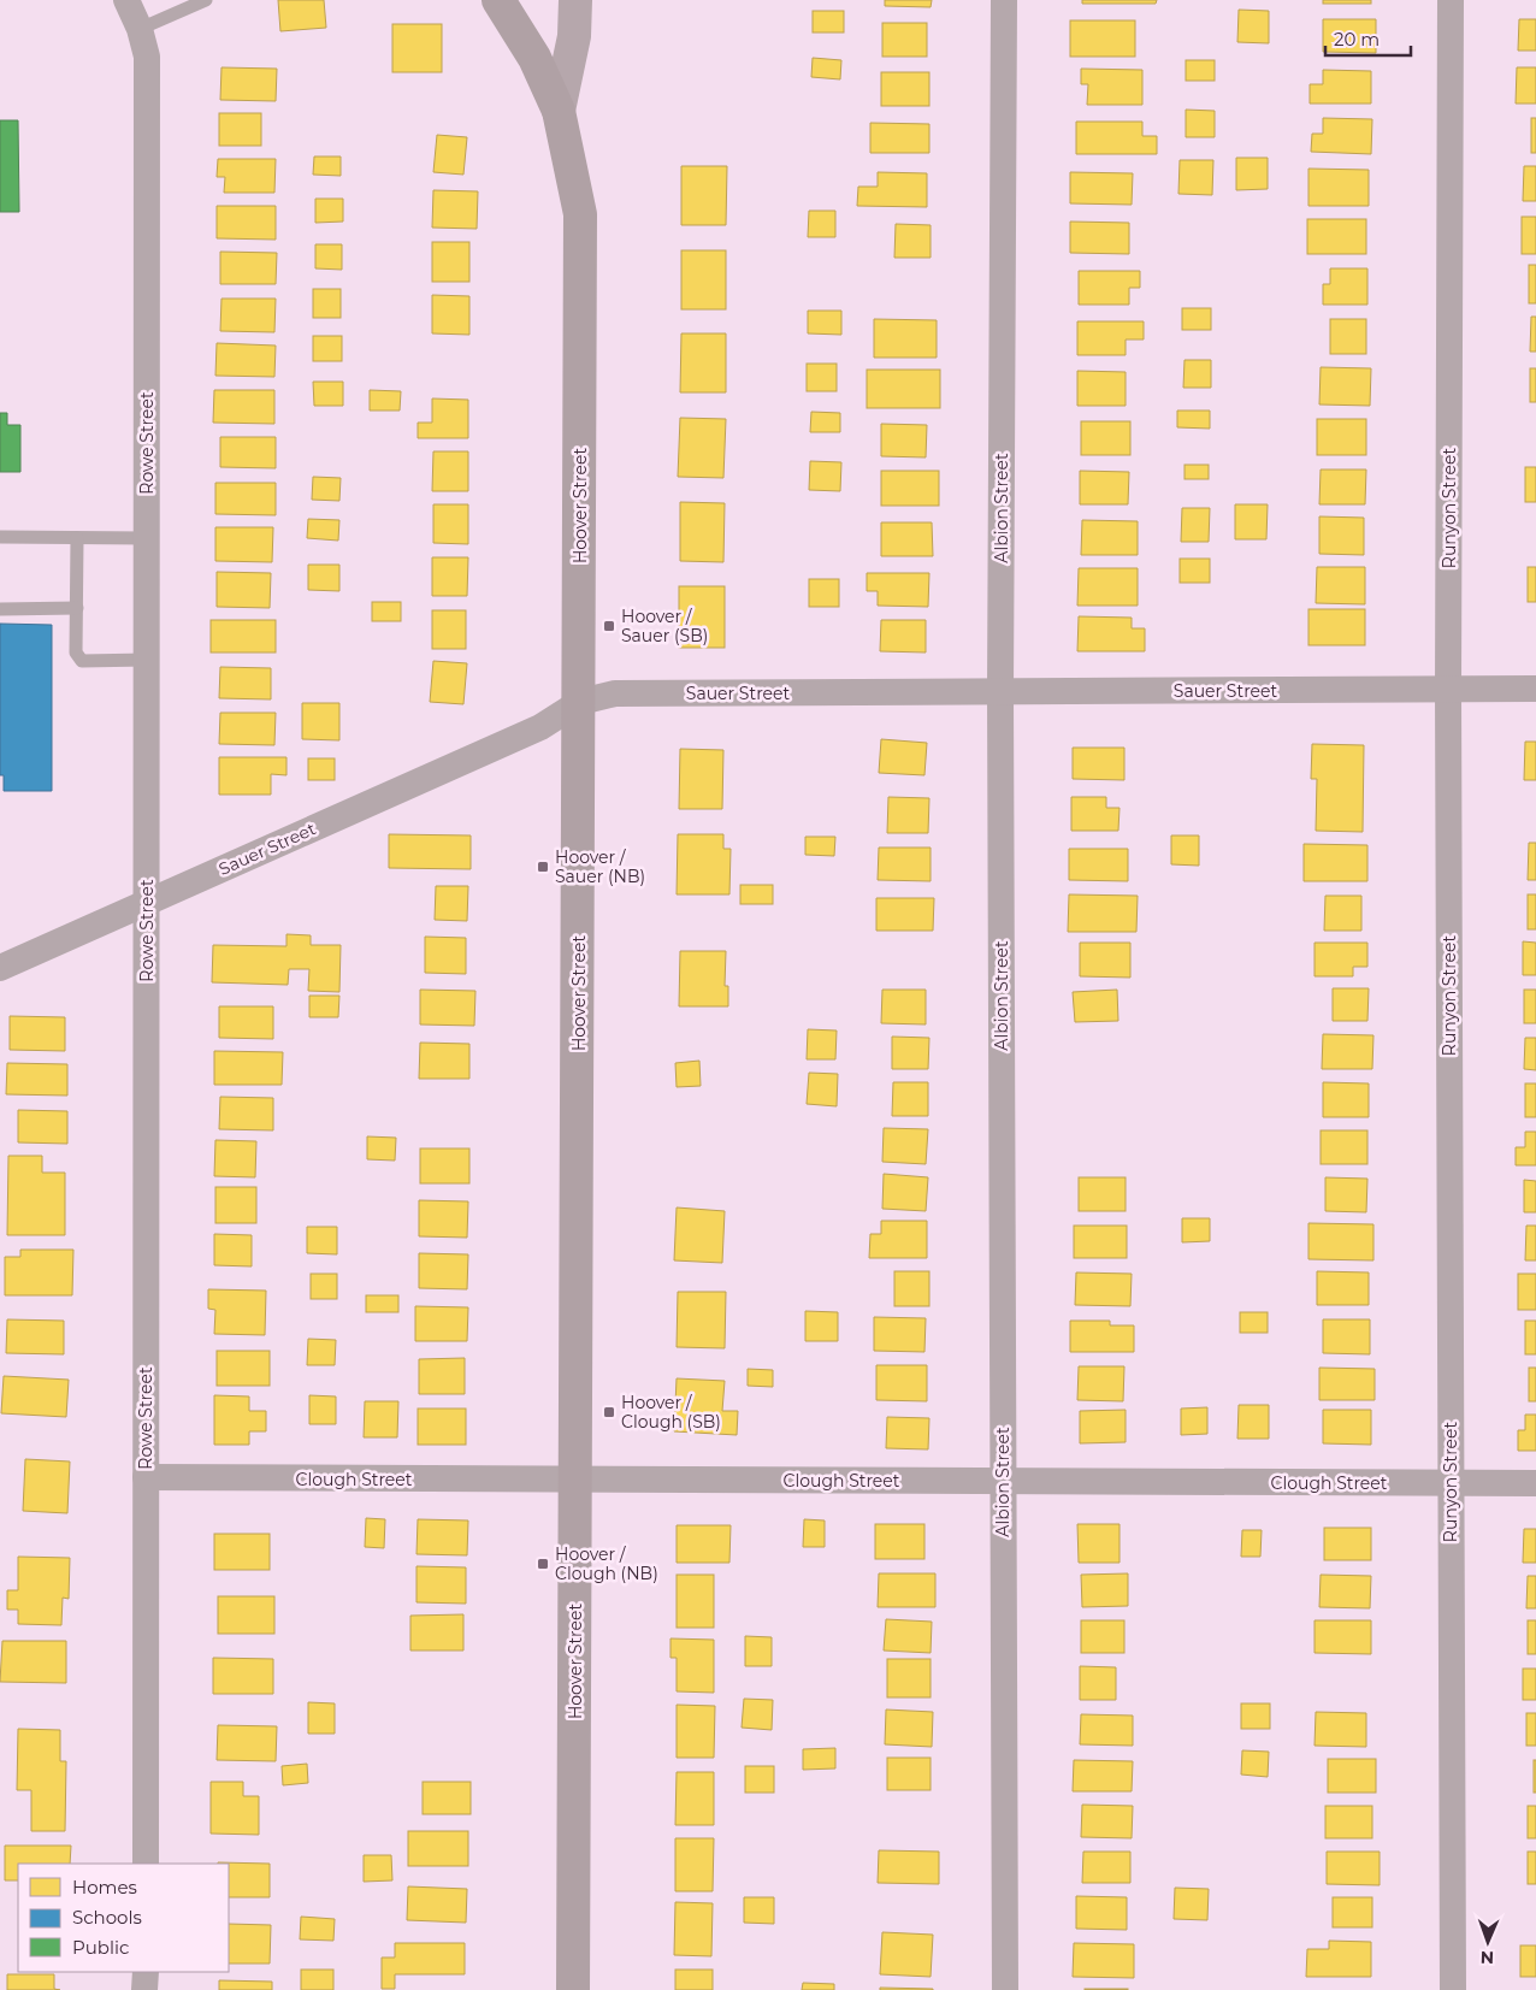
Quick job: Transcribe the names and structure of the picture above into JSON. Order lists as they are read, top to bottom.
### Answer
{
  "streets": {
    "main road": ["Hoover Street"],
    "street": [
      "Rowe Street",
      "Albion Street",
      "Runyon Street",
      "Sauer Street",
      "Clough Street"
    ]
  },
  "crossings": [
    ["Rowe Street", "Sauer Street"],
    ["Rowe Street", "Clough Street"],
    ["Hoover Street", "Sauer Street"],
    ["Hoover Street", "Clough Street"],
    ["Albion Street", "Sauer Street"],
    ["Albion Street", "Clough Street"],
    ["Runyon Street", "Sauer Street"],
    ["Runyon Street", "Clough Street"]
  ],
  "places": {
    "transit": [
      "Hoover / Sauer (SB)",
      "Hoover / Sauer (NB)",
      "Hoover / Clough (SB)",
      "Hoover / Clough (NB)"
    ]
  },
  "legend": ["Homes", "Schools", "Public"],
  "scale_bar": "20 m",
  "north": "bottom"
}
